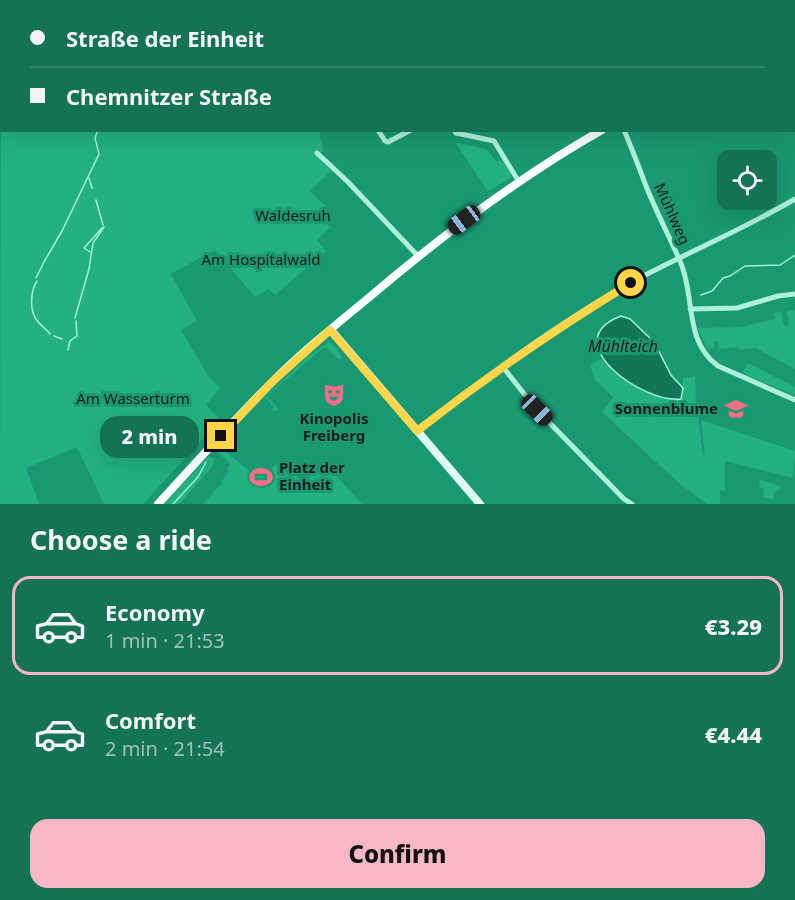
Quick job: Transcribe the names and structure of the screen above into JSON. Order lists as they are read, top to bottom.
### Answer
{
  "streets": {
    "street": ["Mühlweg"]
  },
  "water": ["Mühlteich"],
  "parks": ["Waldesruh", "Am Hospitalwald", "Am Wasserturm"],
  "places": {
    "theatre": ["Kinopolis Freiberg"],
    "school or university": ["Sonnenblume"],
    "sports": ["Platz der Einheit"]
  },
  "page": {
    "banner": ["Straße der Einheit", "Chemnitzer Straße"],
    "bubble": "2 min",
    "heading": "Choose a ride",
    "list": [
      {
        "name": "Economy",
        "note": "1 min · 21:53",
        "value": "€3.29"
      },
      {
        "name": "Comfort",
        "note": "2 min · 21:54",
        "value": "€4.44"
      }
    ],
    "buttons": "Confirm"
  }
}
